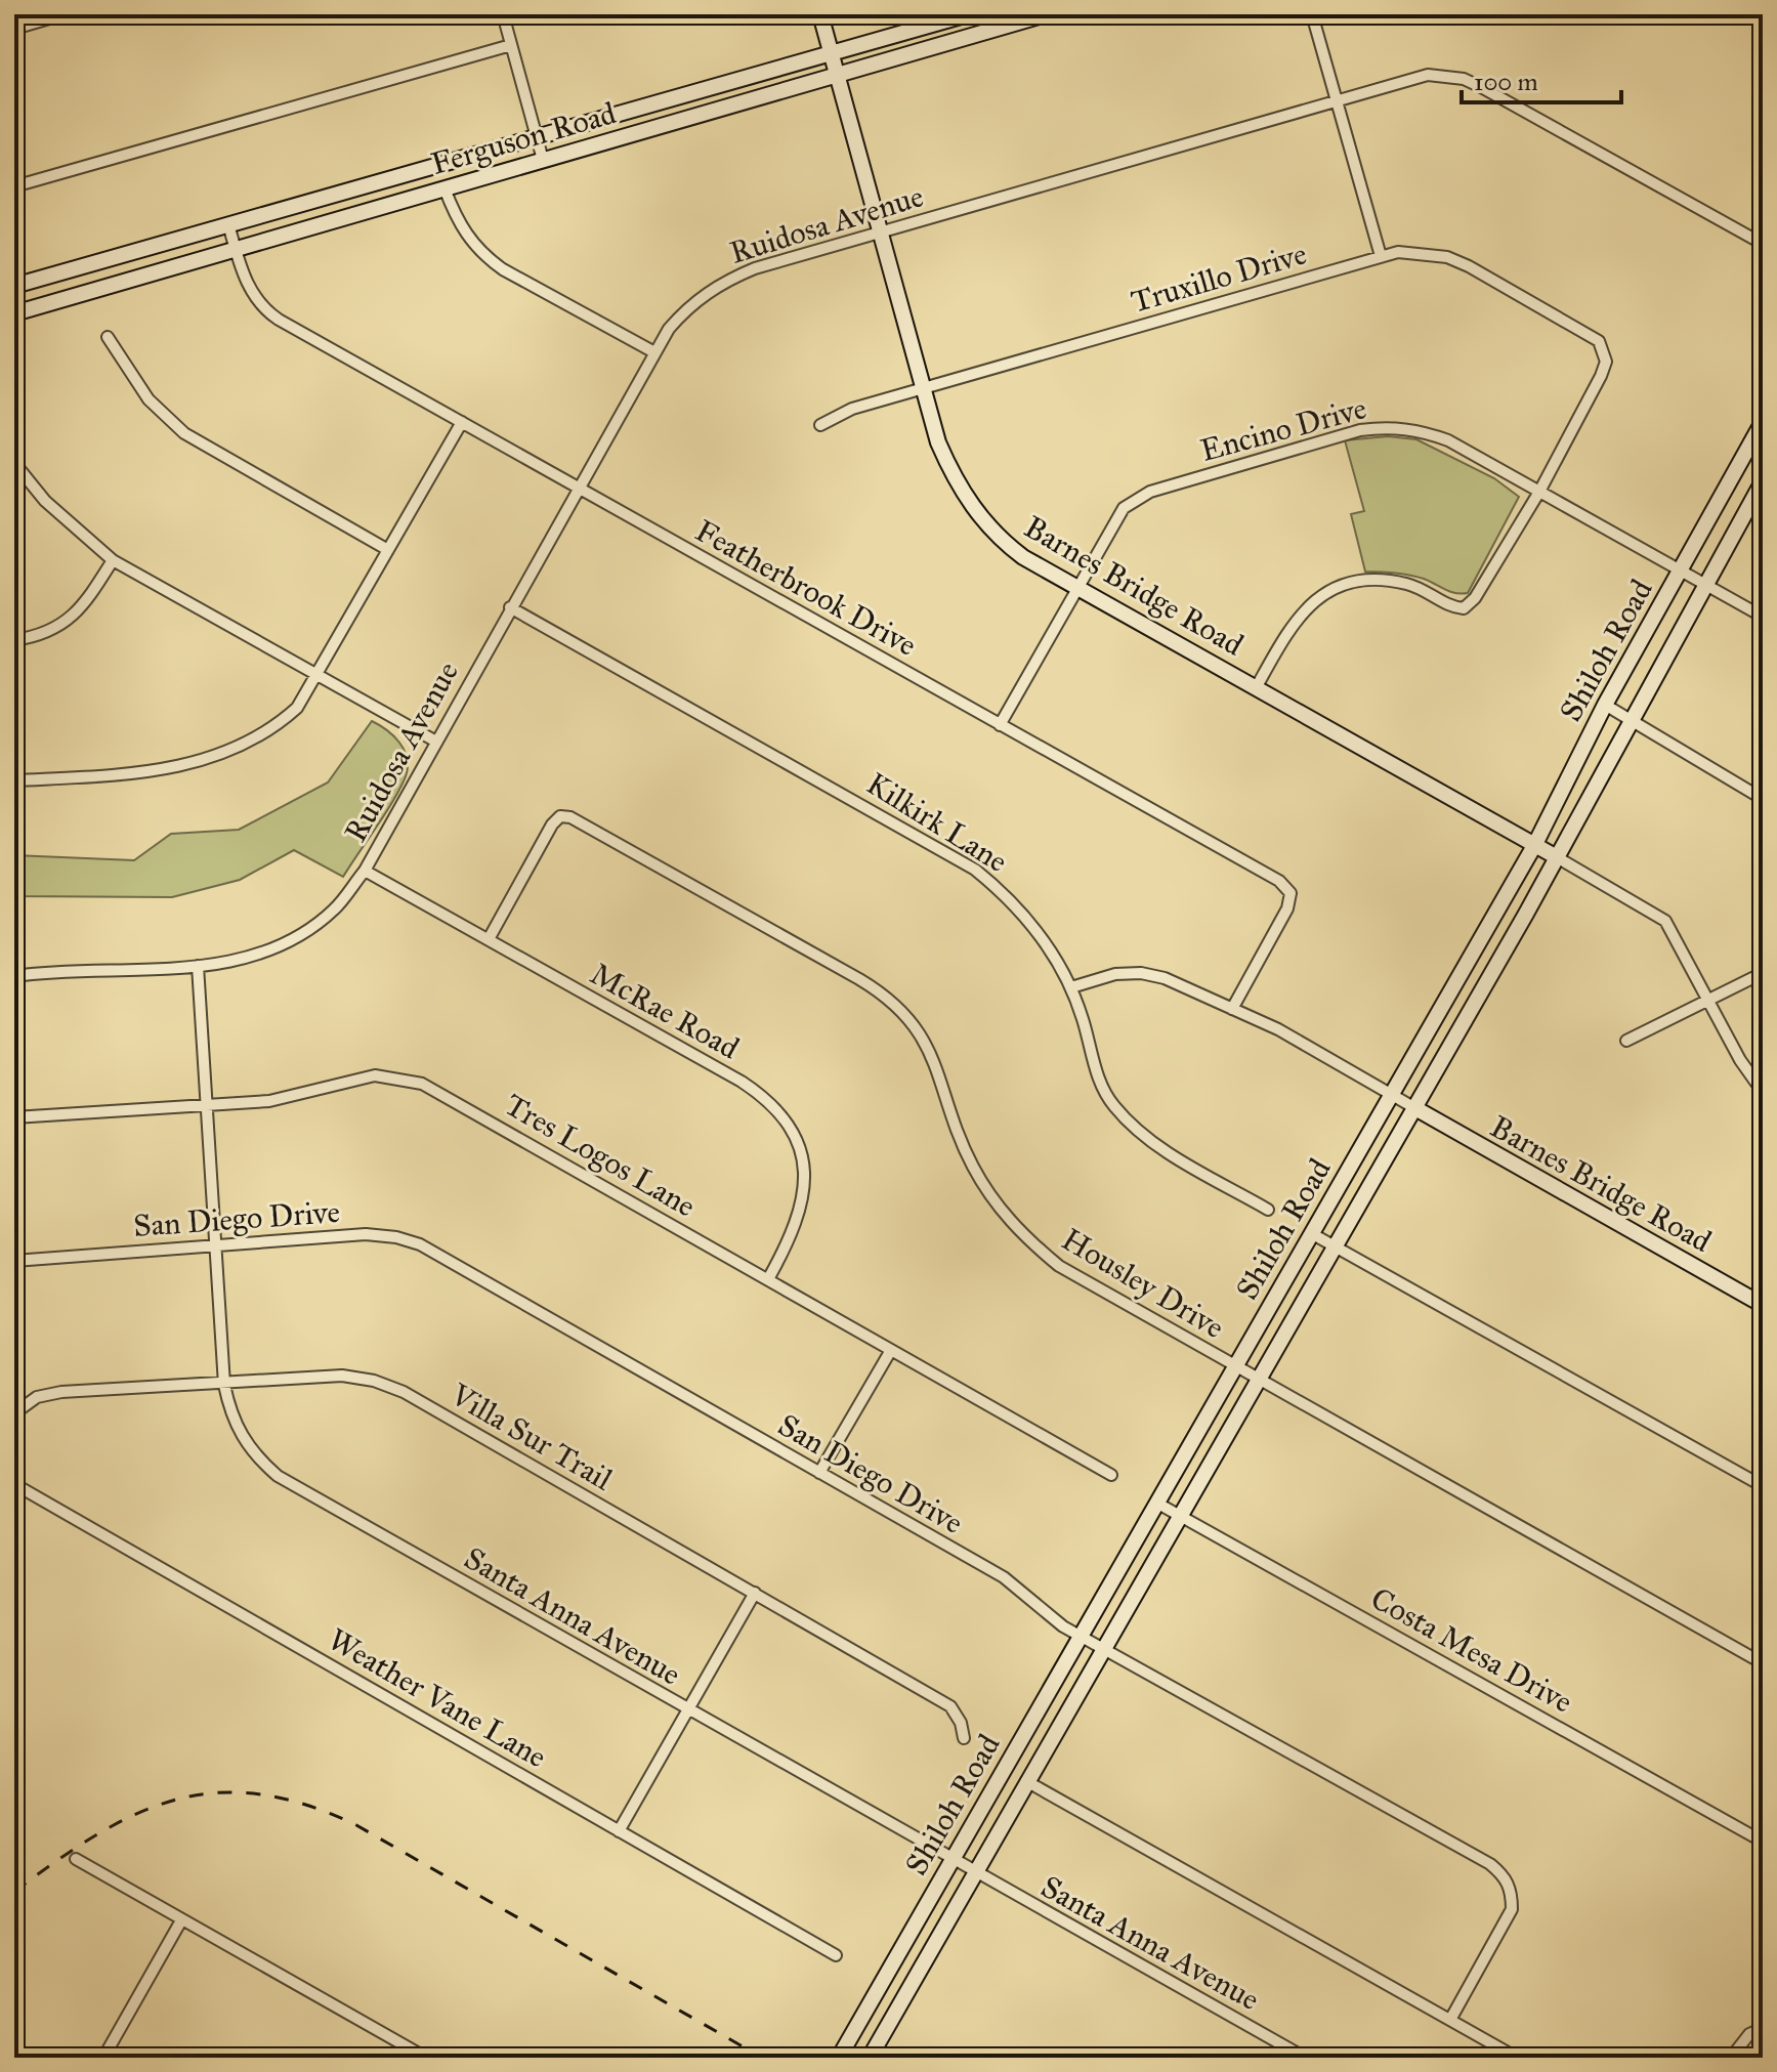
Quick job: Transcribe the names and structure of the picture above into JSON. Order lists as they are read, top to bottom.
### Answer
{
  "streets": {
    "main road": ["Ferguson Road", "Barnes Bridge Road", "Shiloh Road"],
    "street": [
      "Ruidosa Avenue",
      "Truxillo Drive",
      "Encino Drive",
      "Featherbrook Drive",
      "Kilkirk Lane",
      "McRae Road",
      "Tres Logos Lane",
      "San Diego Drive",
      "Housley Drive",
      "Villa Sur Trail",
      "Santa Anna Avenue",
      "Costa Mesa Drive",
      "Weather Vane Lane"
    ]
  },
  "crossings": [
    ["Ferguson Road", "Barnes Bridge Road"],
    ["Ferguson Road", "Featherbrook Drive"],
    ["Ruidosa Avenue", "Barnes Bridge Road"],
    ["Ruidosa Avenue", "Featherbrook Drive"],
    ["Ruidosa Avenue", "Kilkirk Lane"],
    ["Ruidosa Avenue", "McRae Road"],
    ["Ruidosa Avenue", "Santa Anna Avenue"],
    ["Truxillo Drive", "Encino Drive"],
    ["Truxillo Drive", "Barnes Bridge Road"],
    ["Encino Drive", "Barnes Bridge Road"],
    ["Encino Drive", "Featherbrook Drive"],
    ["Encino Drive", "Shiloh Road"],
    ["Barnes Bridge Road", "Shiloh Road"],
    ["Shiloh Road", "San Diego Drive"],
    ["Shiloh Road", "Housley Drive"],
    ["Shiloh Road", "Santa Anna Avenue"],
    ["Shiloh Road", "Costa Mesa Drive"],
    ["McRae Road", "Tres Logos Lane"],
    ["McRae Road", "Housley Drive"],
    ["Tres Logos Lane", "Santa Anna Avenue"],
    ["San Diego Drive", "Santa Anna Avenue"],
    ["Villa Sur Trail", "Santa Anna Avenue"]
  ],
  "scale_bar": "100 m"
}
